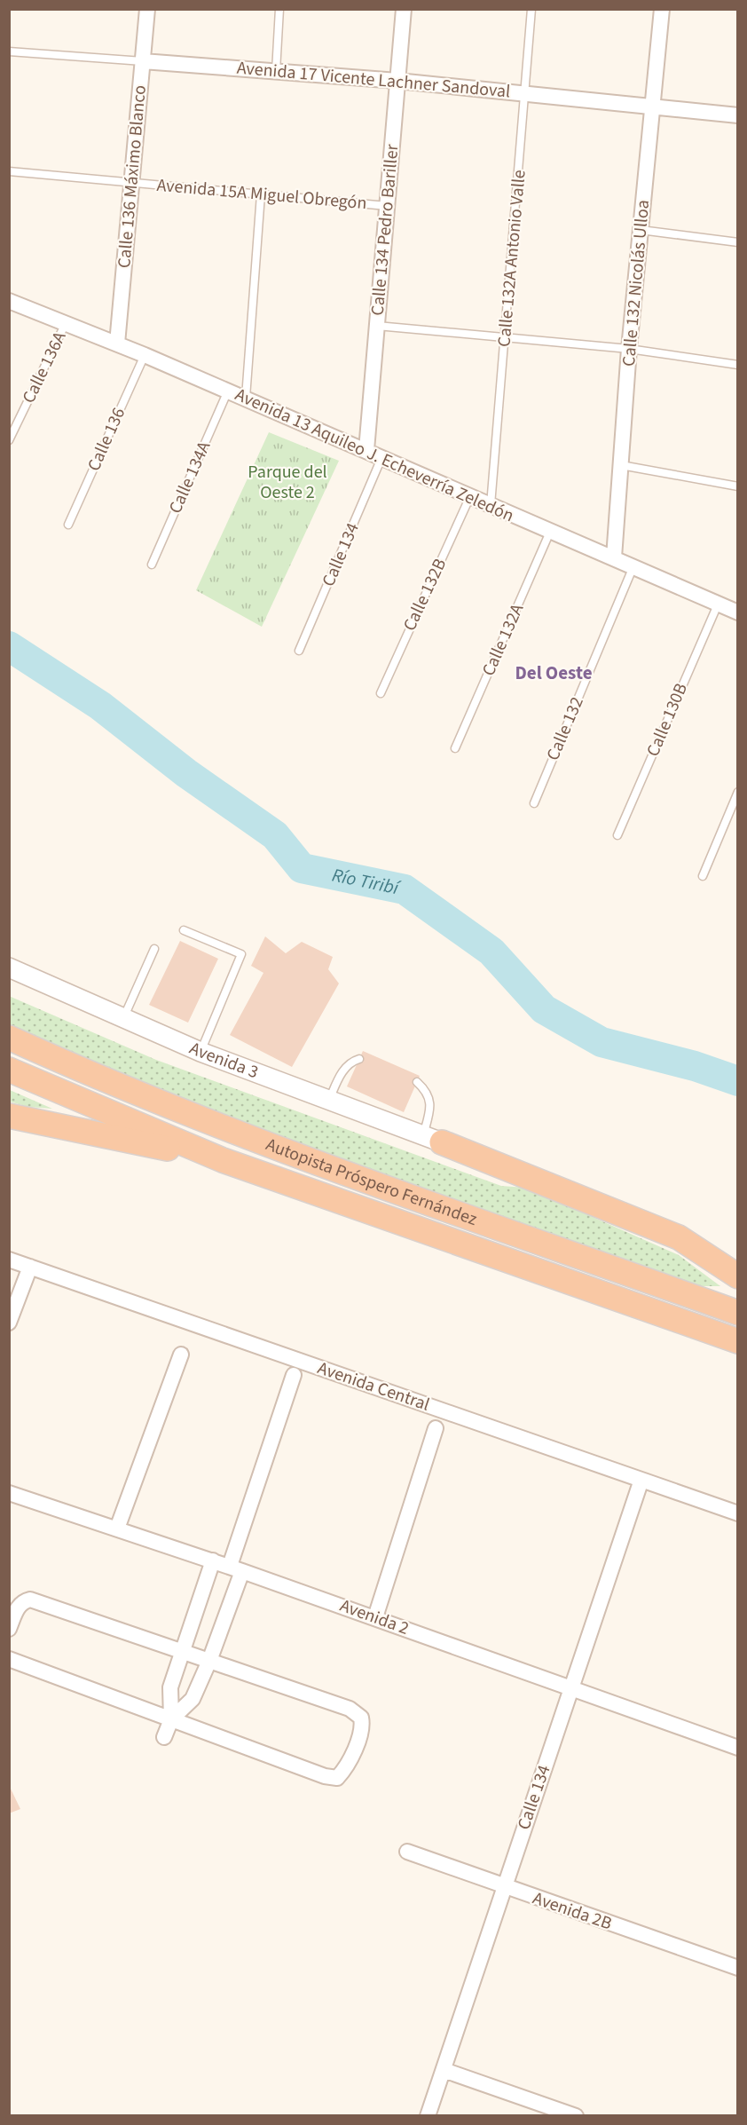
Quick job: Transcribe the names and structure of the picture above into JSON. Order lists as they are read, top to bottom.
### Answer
{
  "streets": {
    "highway": ["Autopista Próspero Fernández"],
    "street": [
      "Avenida 17 Vicente Lachner Sandoval",
      "Calle 136 Máximo Blanco",
      "Calle 134 Pedro Bariller",
      "Calle 132 Nicolás Ulloa",
      "Avenida 13 Aquileo J. Echeverría Zeledón",
      "Calle 134",
      "Avenida 3",
      "Avenida Central",
      "Avenida 2",
      "Avenida 2B"
    ],
    "lane": [
      "Avenida 15A Miguel Obregón",
      "Calle 132A Antonio Valle",
      "Calle 136A",
      "Calle 136",
      "Calle 134A",
      "Calle 132B",
      "Calle 132A",
      "Calle 130B",
      "Calle 132"
    ]
  },
  "crossings": [
    ["Avenida 17 Vicente Lachner Sandoval", "Calle 136 Máximo Blanco"],
    ["Avenida 17 Vicente Lachner Sandoval", "Calle 134 Pedro Bariller"],
    ["Avenida 17 Vicente Lachner Sandoval", "Calle 132A Antonio Valle"],
    ["Avenida 17 Vicente Lachner Sandoval", "Calle 132 Nicolás Ulloa"],
    ["Calle 136 Máximo Blanco", "Avenida 15A Miguel Obregón"],
    ["Calle 136 Máximo Blanco", "Avenida 13 Aquileo J. Echeverría Zeledón"],
    ["Avenida 15A Miguel Obregón", "Calle 134 Pedro Bariller"],
    ["Calle 134 Pedro Bariller", "Avenida 13 Aquileo J. Echeverría Zeledón"],
    ["Calle 132A Antonio Valle", "Avenida 13 Aquileo J. Echeverría Zeledón"],
    ["Calle 132 Nicolás Ulloa", "Avenida 13 Aquileo J. Echeverría Zeledón"],
    ["Calle 136A", "Avenida 13 Aquileo J. Echeverría Zeledón"],
    ["Calle 136", "Avenida 13 Aquileo J. Echeverría Zeledón"],
    ["Avenida 13 Aquileo J. Echeverría Zeledón", "Calle 134A"],
    ["Avenida 13 Aquileo J. Echeverría Zeledón", "Calle 134"],
    ["Avenida 13 Aquileo J. Echeverría Zeledón", "Calle 132B"],
    ["Avenida 13 Aquileo J. Echeverría Zeledón", "Calle 132A"],
    ["Avenida 13 Aquileo J. Echeverría Zeledón", "Calle 130B"],
    ["Avenida 13 Aquileo J. Echeverría Zeledón", "Calle 132"],
    ["Calle 134", "Avenida Central"],
    ["Calle 134", "Avenida 2"],
    ["Calle 134", "Avenida 2B"]
  ],
  "districts": ["Del Oeste"],
  "water": ["Río Tiribí"],
  "parks": ["Parque del Oeste 2"]
}
